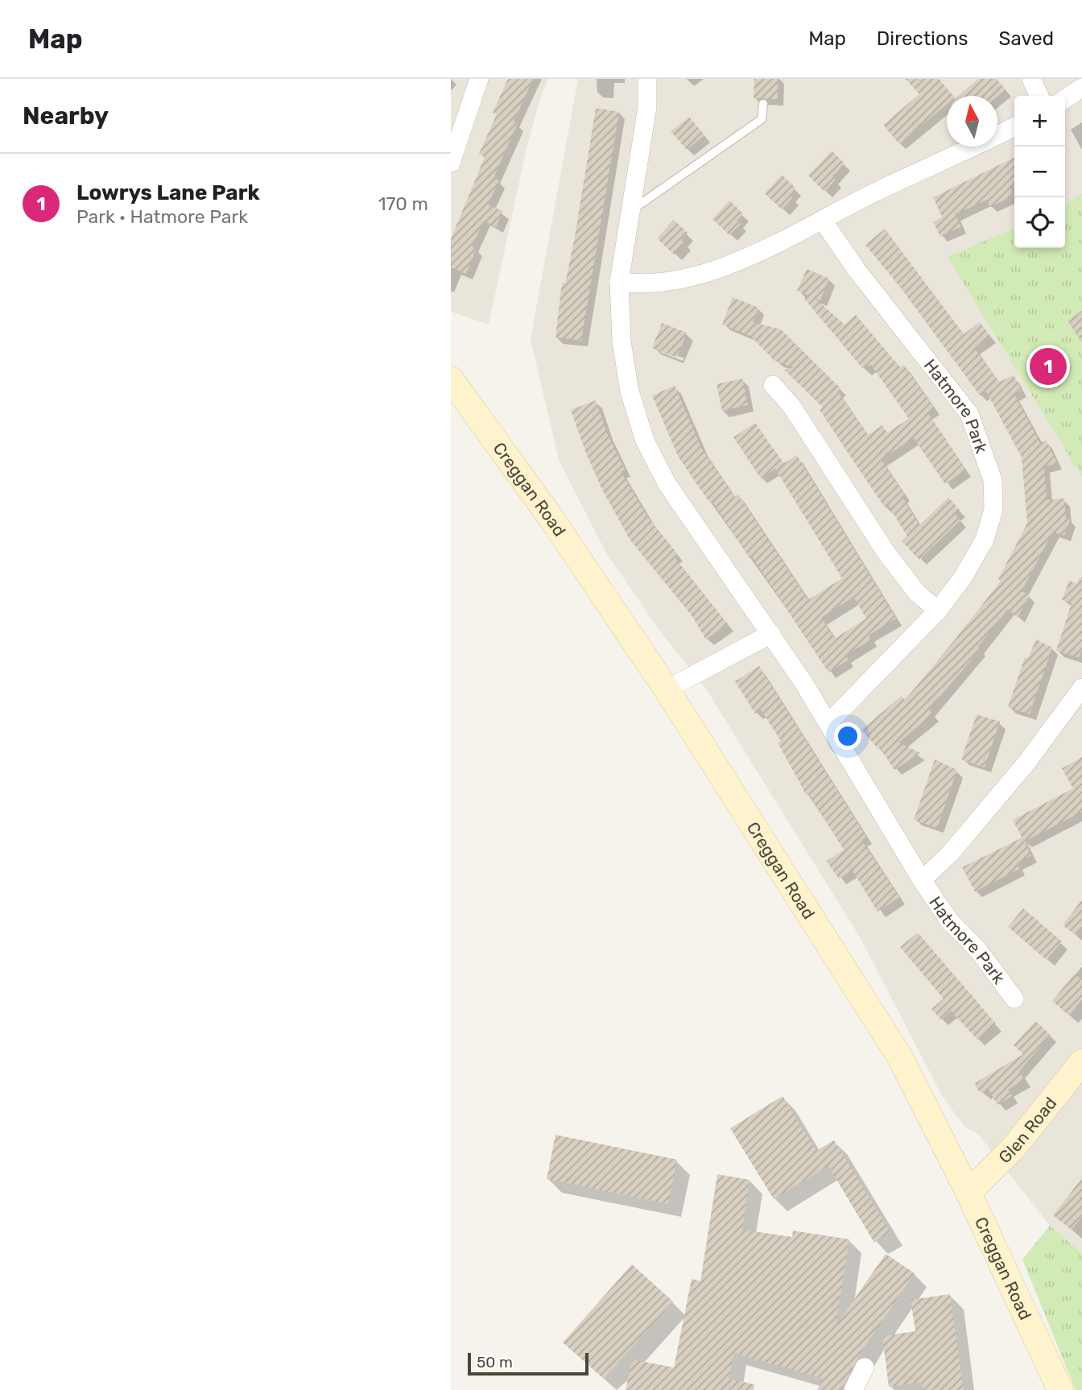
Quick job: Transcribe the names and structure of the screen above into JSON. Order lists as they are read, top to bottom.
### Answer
{
  "streets": {
    "main road": ["Creggan Road", "Glen Road"],
    "street": ["Hatmore Park"]
  },
  "crossings": [
    ["Creggan Road", "Glen Road"]
  ],
  "scale_bar": "50 m",
  "north": "top",
  "page": {
    "header": "Map",
    "nav": ["Map", "Directions", "Saved"],
    "heading": "Nearby",
    "map_buttons": ["+", "−"],
    "list": [
      {
        "mark": "1",
        "name": "Lowrys Lane Park",
        "note": "Park · Hatmore Park",
        "value": "170 m"
      }
    ],
    "pins": "1",
    "scale": "50 m"
  }
}
